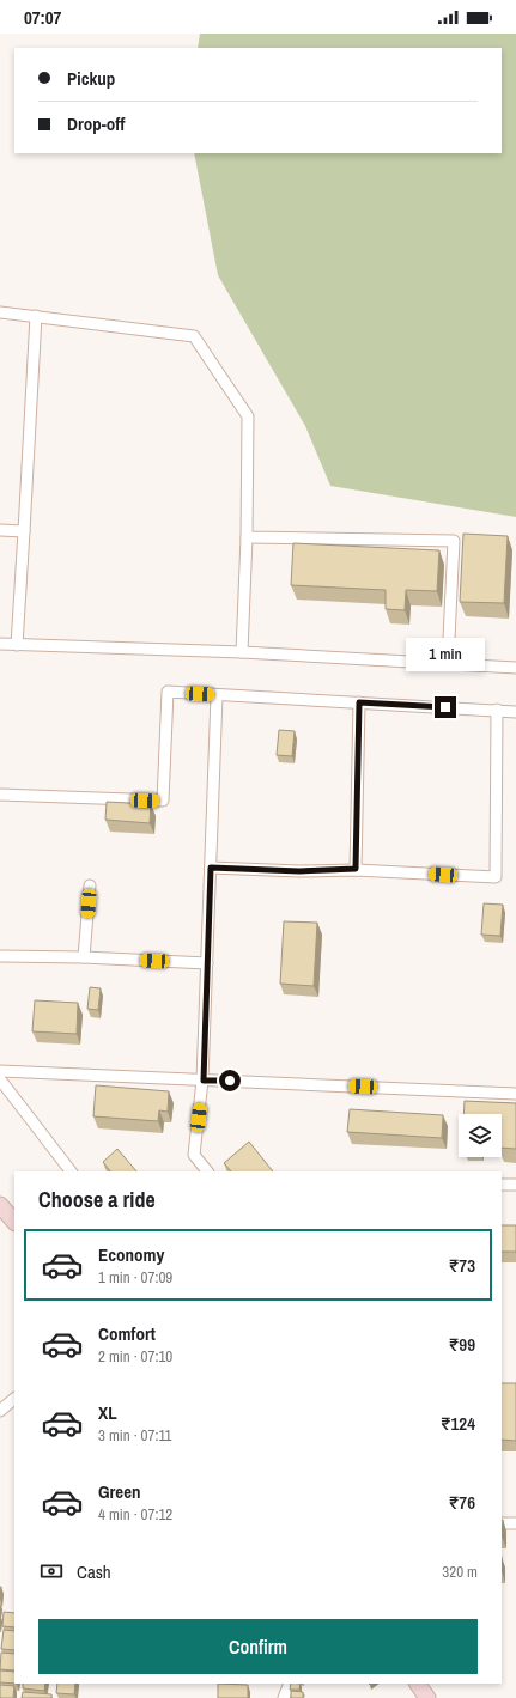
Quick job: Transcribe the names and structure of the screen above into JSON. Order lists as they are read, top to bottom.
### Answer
{
  "page": {
    "status": "07:07",
    "banner": ["Pickup", "Drop-off"],
    "bubble": "1 min",
    "heading": "Choose a ride",
    "list": [
      {
        "name": "Economy",
        "note": "1 min · 07:09",
        "value": "₹73"
      },
      {
        "name": "Comfort",
        "note": "2 min · 07:10",
        "value": "₹99"
      },
      {
        "name": "XL",
        "note": "3 min · 07:11",
        "value": "₹124"
      },
      {
        "name": "Green",
        "note": "4 min · 07:12",
        "value": "₹76"
      }
    ],
    "pay": ["Cash", "320 m"],
    "buttons": "Confirm"
  }
}
